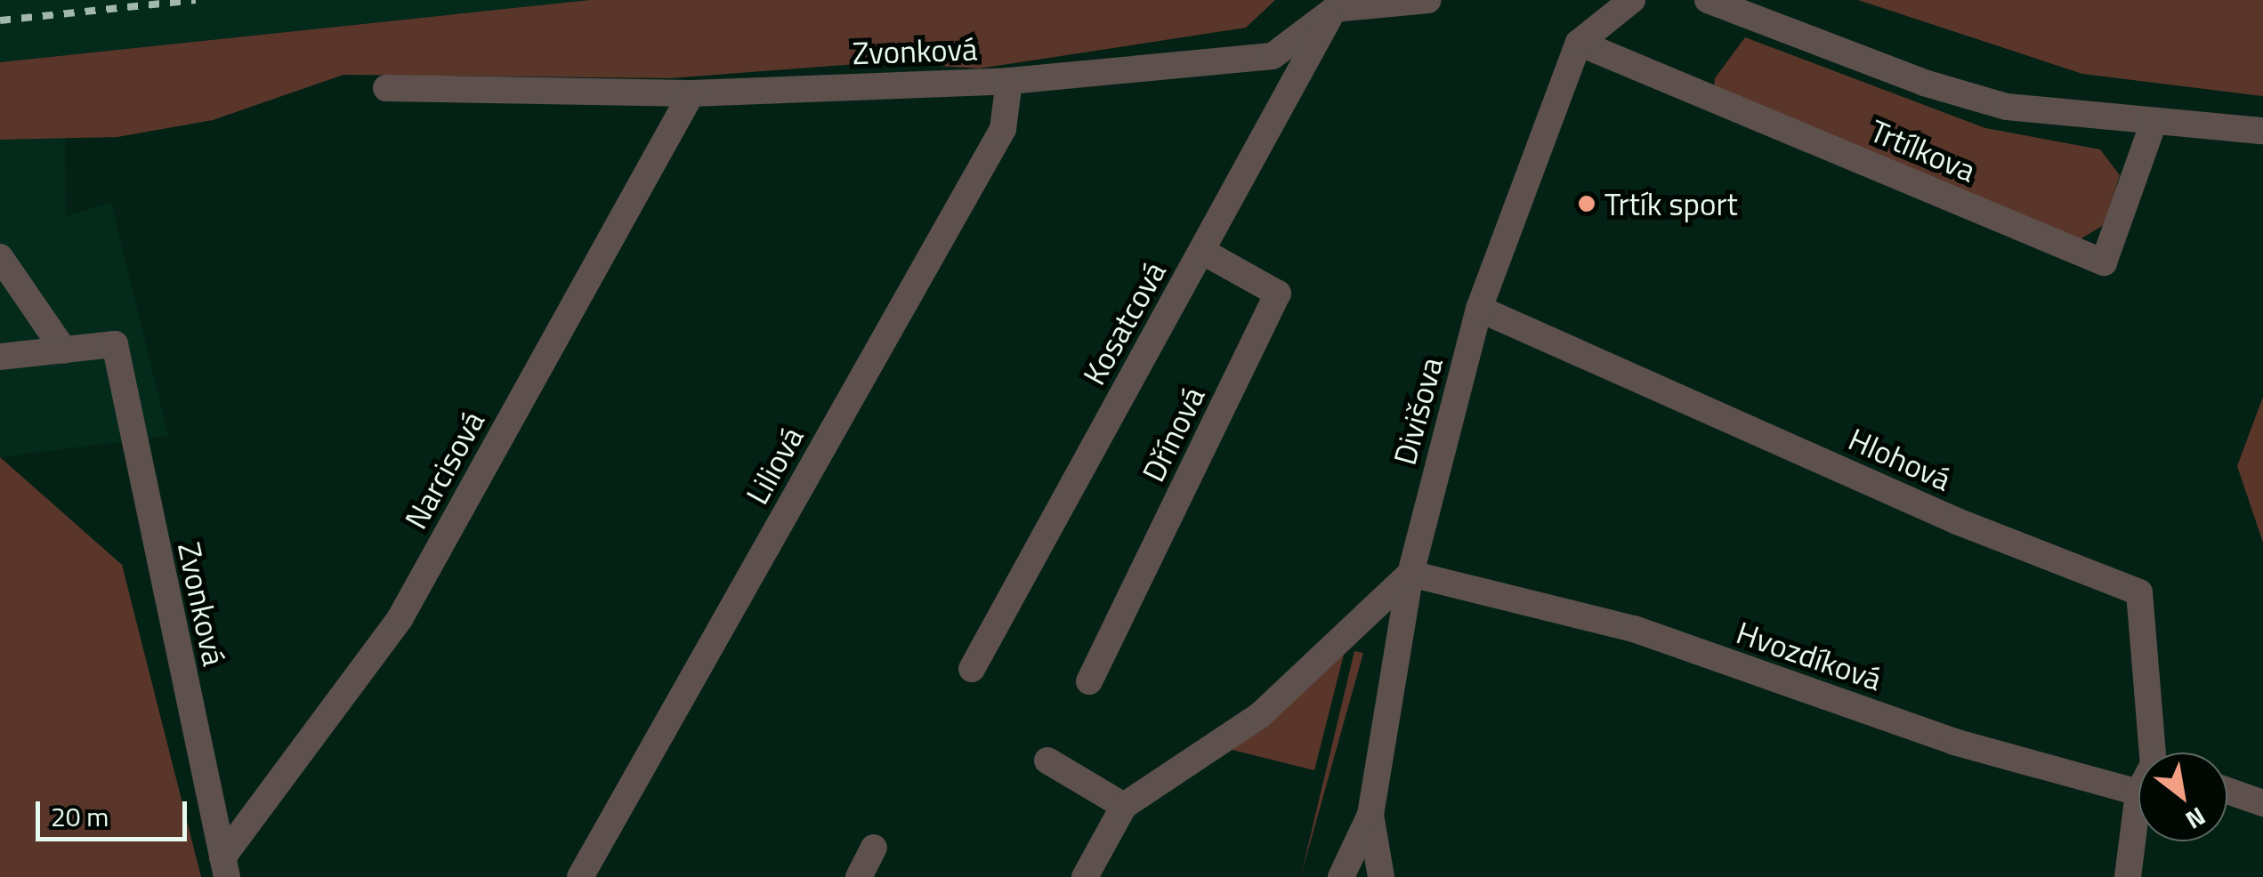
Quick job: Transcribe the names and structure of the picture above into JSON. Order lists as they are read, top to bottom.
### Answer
{
  "streets": {
    "street": [
      "Zvonková",
      "Trtílkova",
      "Kosatcová",
      "Divišova",
      "Dřínová",
      "Hlohová",
      "Liliová",
      "Narcisová",
      "Hvozdíková"
    ]
  },
  "crossings": [
    ["Zvonková", "Kosatcová"],
    ["Zvonková", "Liliová"],
    ["Zvonková", "Narcisová"],
    ["Trtílkova", "Divišova"],
    ["Kosatcová", "Dřínová"],
    ["Divišova", "Hlohová"],
    ["Divišova", "Hvozdíková"]
  ],
  "places": ["Trtík sport"],
  "scale_bar": "20 m",
  "north": "bottom right"
}
